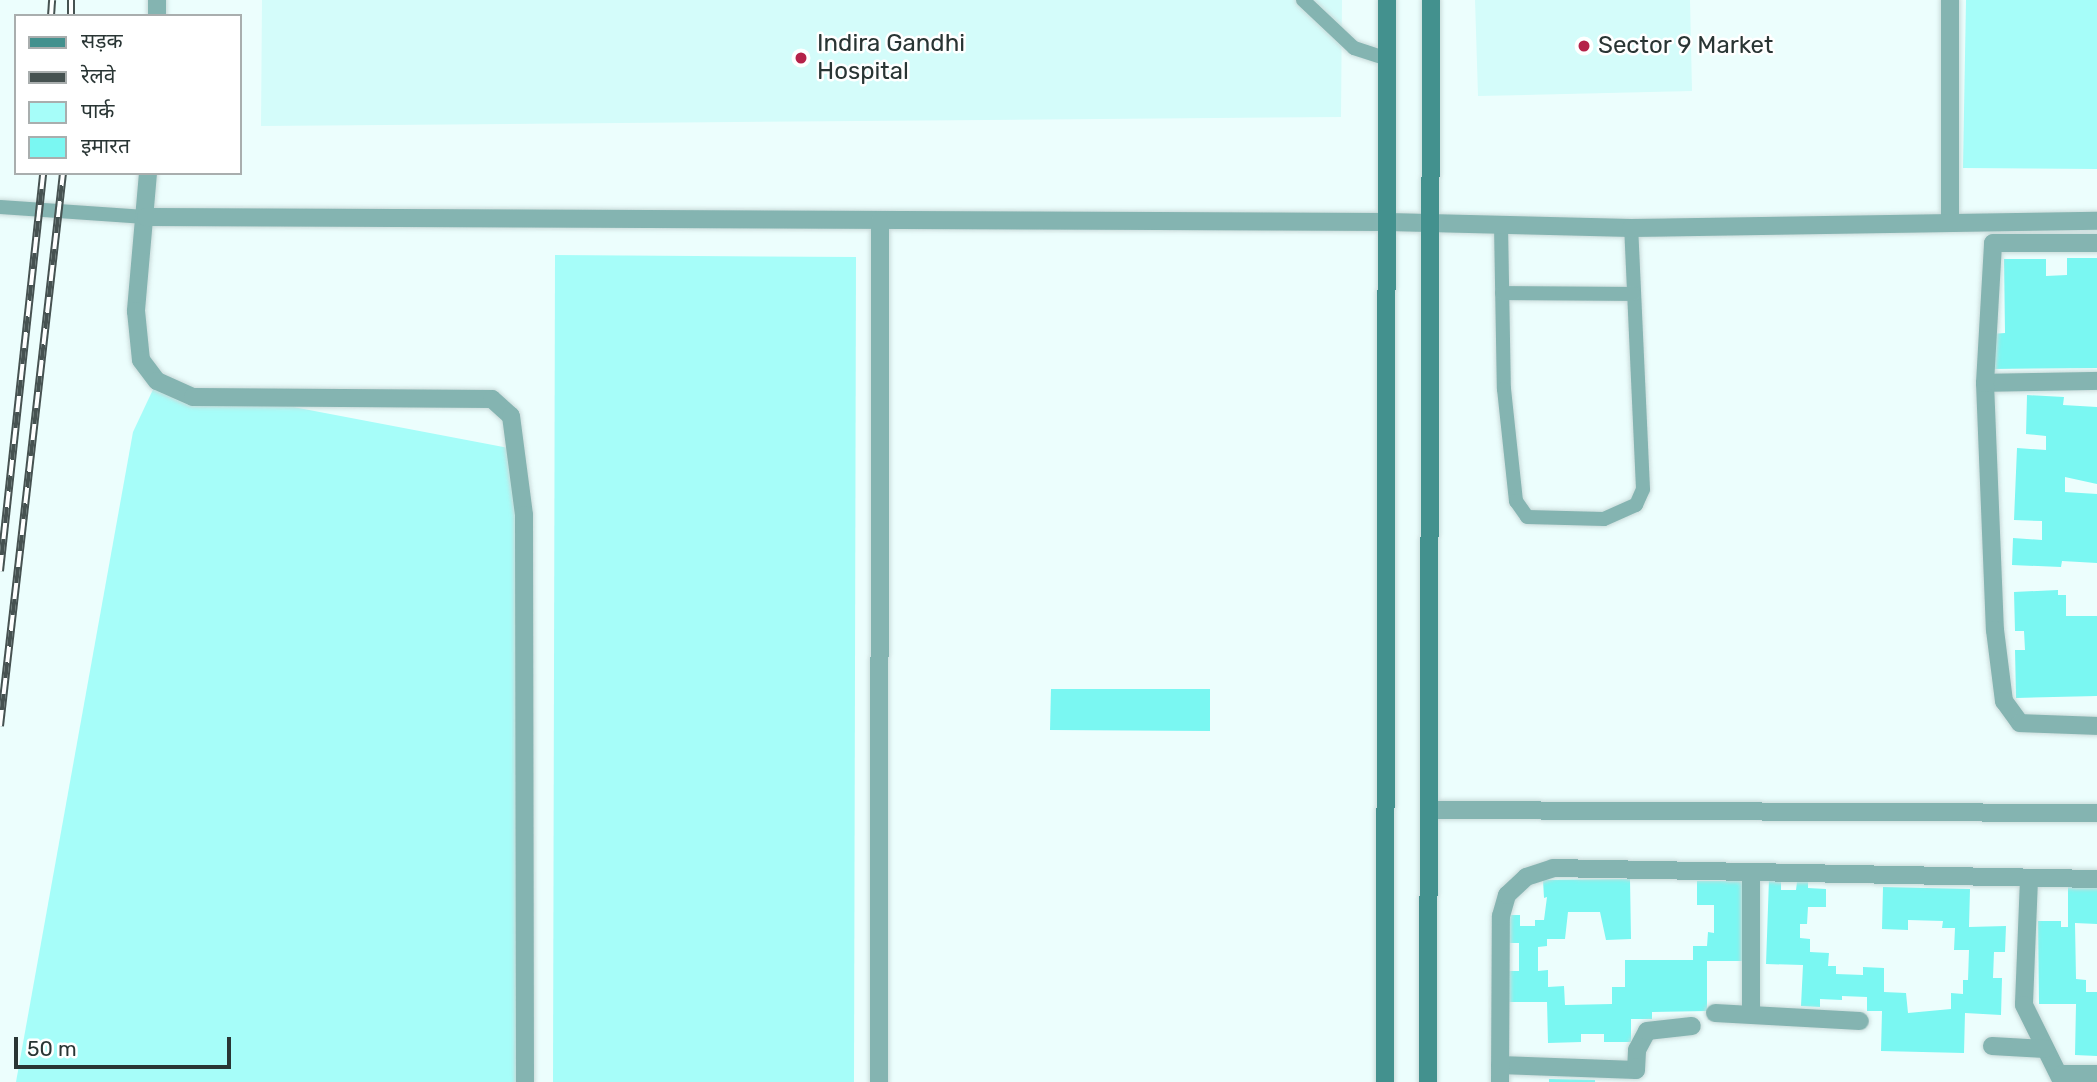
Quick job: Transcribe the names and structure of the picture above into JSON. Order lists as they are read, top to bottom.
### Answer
{
  "places": ["Sector 9 Market", "Indira Gandhi Hospital"],
  "legend": [
    "सड़क",
    "रेलवे",
    "पार्क",
    "इमारत"
  ],
  "scale_bar": "50 m"
}
